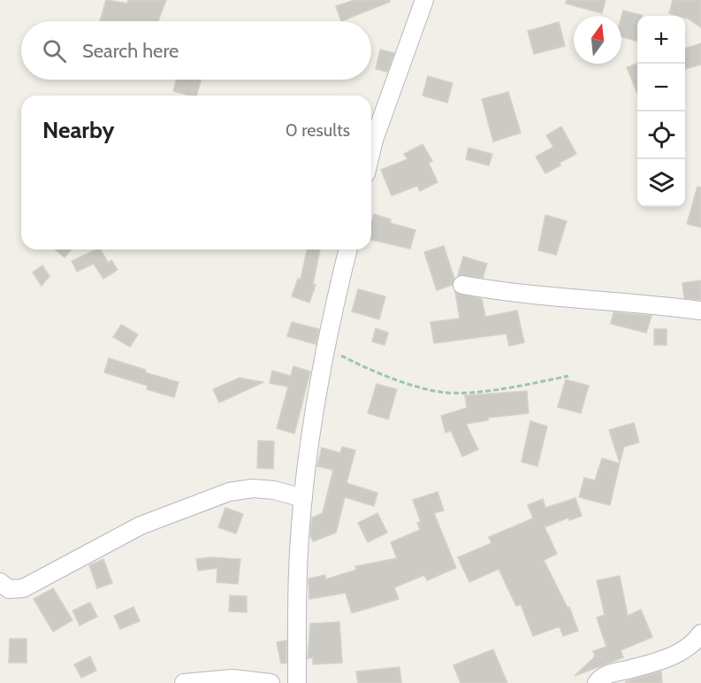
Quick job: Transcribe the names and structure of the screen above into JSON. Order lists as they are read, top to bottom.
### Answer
{
  "north": "top",
  "page": {
    "map_buttons": ["+", "−"],
    "search": "Search here",
    "heading": ["Nearby", "0 results"]
  }
}
